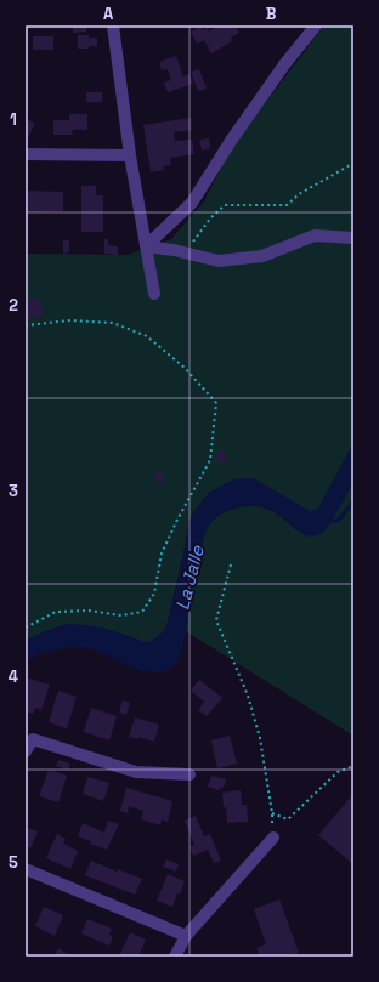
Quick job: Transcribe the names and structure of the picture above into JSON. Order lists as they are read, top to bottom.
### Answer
{
  "water": ["La Jalle"],
  "grid": {
    "columns": ["A", "B"],
    "rows": [
      "1",
      "2",
      "3",
      "4",
      "5"
    ]
  }
}
